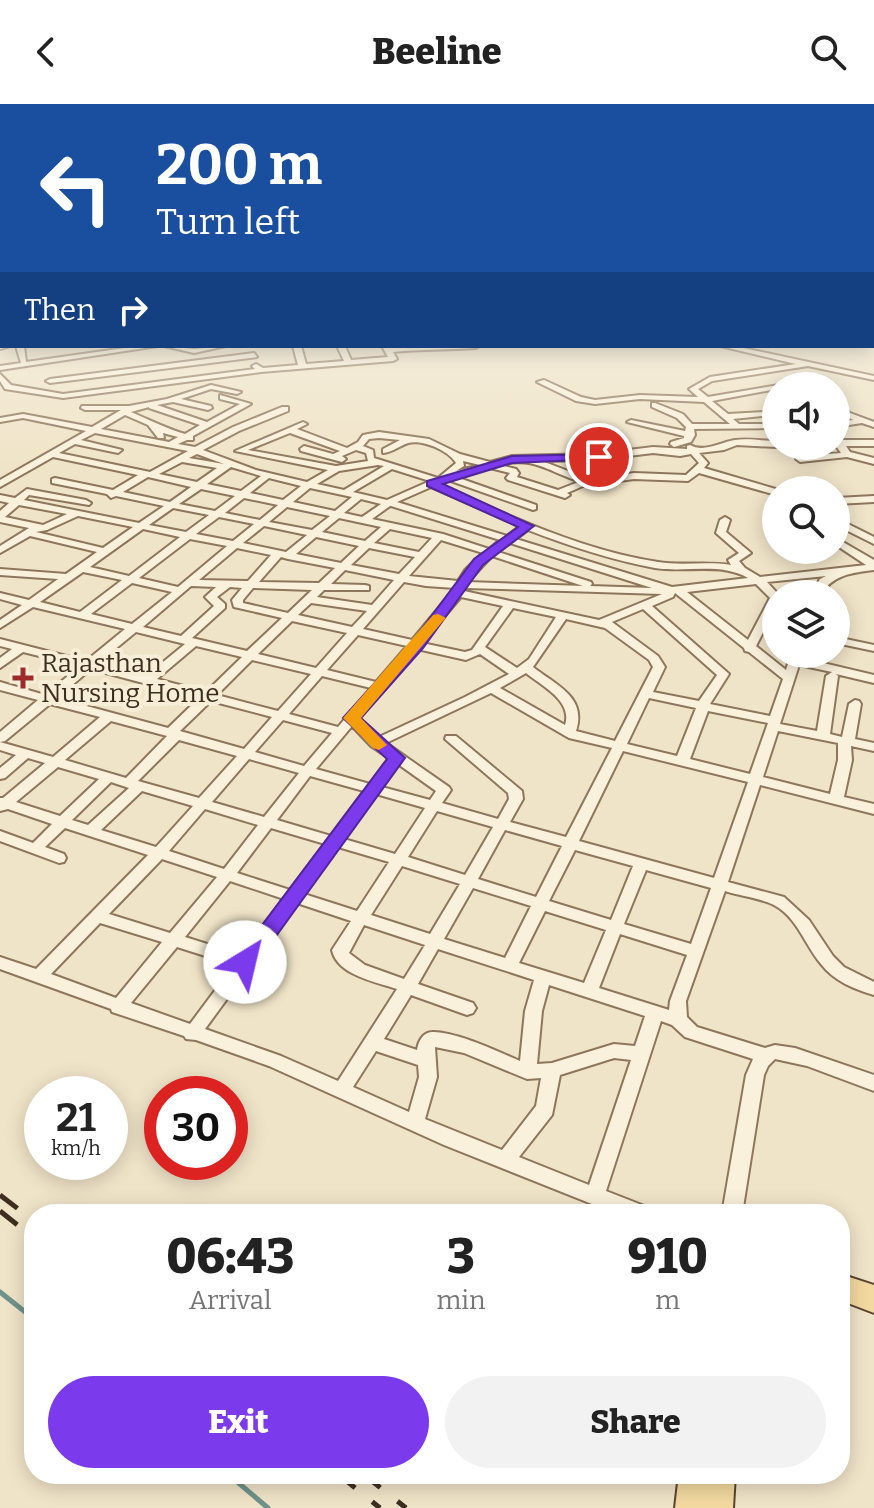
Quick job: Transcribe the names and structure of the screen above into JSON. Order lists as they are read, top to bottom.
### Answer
{
  "places": {
    "health": ["Rajasthan Nursing Home"]
  },
  "page": {
    "header": "Beeline",
    "turn": ["200 m", "Turn left"],
    "then": "Then",
    "speed": "21 km/h",
    "limit": "30",
    "eta": [
      "06:43",
      "Arrival",
      "3",
      "min",
      "910",
      "m"
    ],
    "buttons": ["Exit", "Share"]
  }
}
